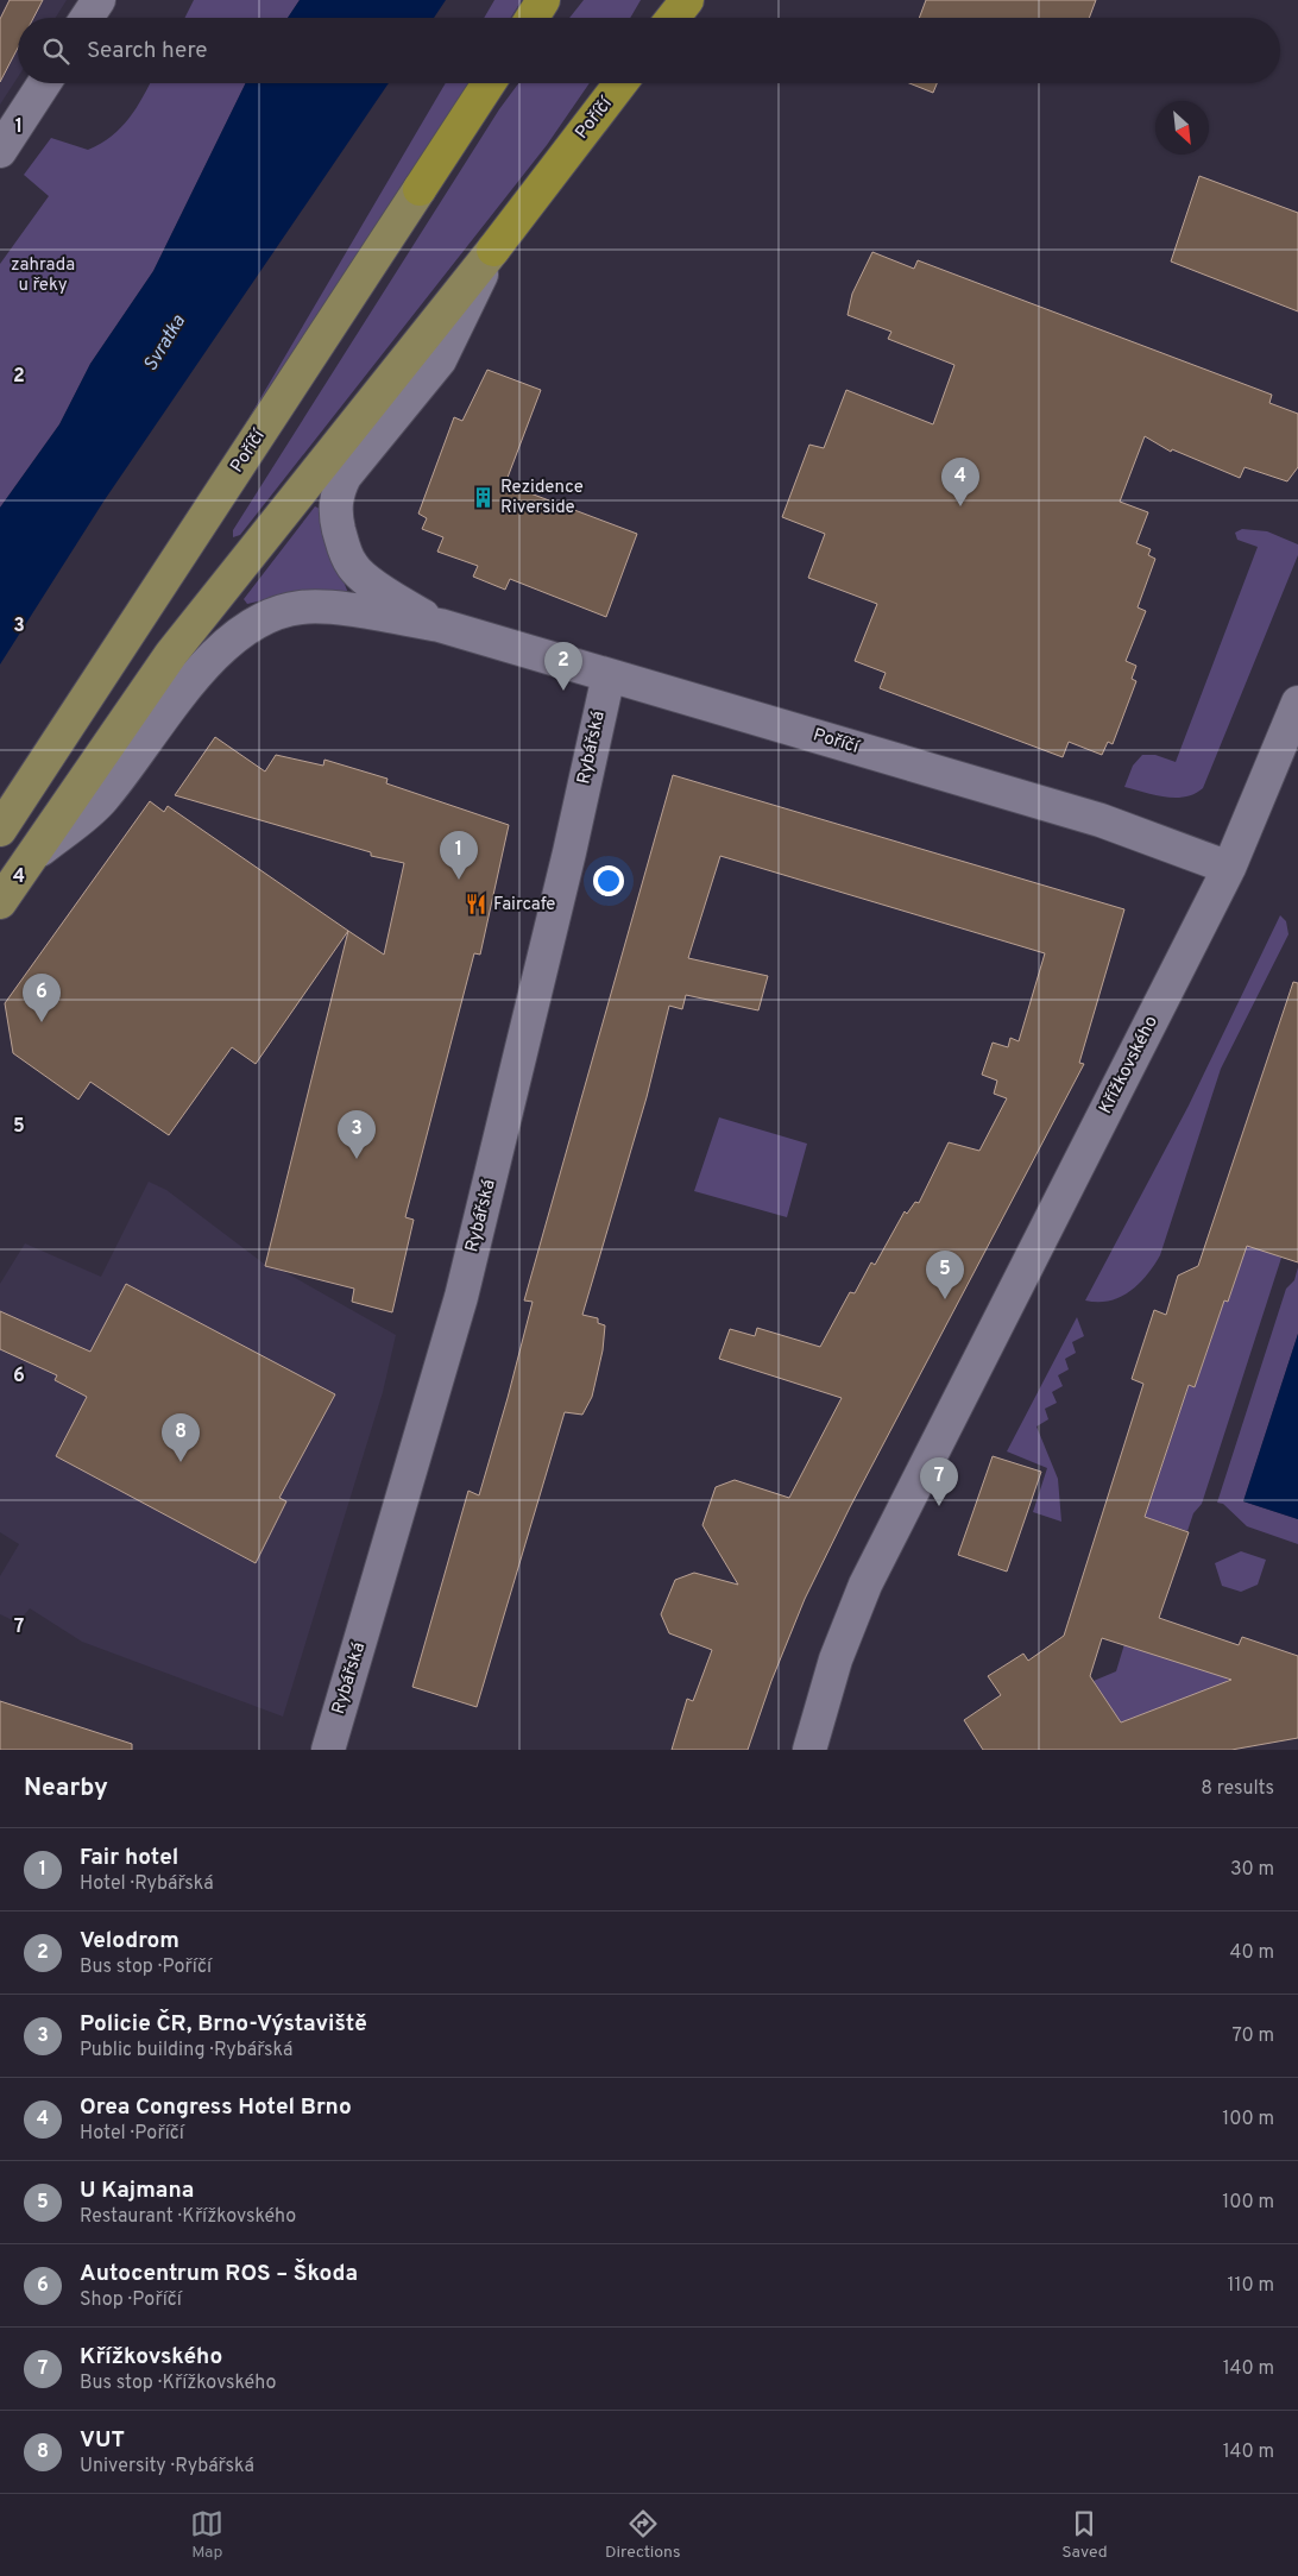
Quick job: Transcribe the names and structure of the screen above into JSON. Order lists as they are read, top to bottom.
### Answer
{
  "streets": {
    "highway": ["Poříčí"],
    "street": ["Rybářská", "Křížkovského"]
  },
  "crossings": [
    ["Poříčí", "Rybářská"],
    ["Poříčí", "Křížkovského"]
  ],
  "water": ["Svratka"],
  "parks": ["zahrada u řeky"],
  "places": {
    "building": ["Rezidence Riverside"],
    "restaurant": ["Faircafe"]
  },
  "north": "bottom right",
  "page": {
    "search": "Search here",
    "pins": [
      "4",
      "2",
      "1",
      "6",
      "3",
      "5",
      "8",
      "7"
    ],
    "heading": ["Nearby", "8 results"],
    "list": [
      {
        "mark": "1",
        "name": "Fair hotel",
        "note": "Hotel · Rybářská",
        "value": "30 m"
      },
      {
        "mark": "2",
        "name": "Velodrom",
        "note": "Bus stop · Poříčí",
        "value": "40 m"
      },
      {
        "mark": "3",
        "name": "Policie ČR, Brno-Výstaviště",
        "note": "Public building · Rybářská",
        "value": "70 m"
      },
      {
        "mark": "4",
        "name": "Orea Congress Hotel Brno",
        "note": "Hotel · Poříčí",
        "value": "100 m"
      },
      {
        "mark": "5",
        "name": "U Kajmana",
        "note": "Restaurant · Křížkovského",
        "value": "100 m"
      },
      {
        "mark": "6",
        "name": "Autocentrum ROS – Škoda",
        "note": "Shop · Poříčí",
        "value": "110 m"
      },
      {
        "mark": "7",
        "name": "Křížkovského",
        "note": "Bus stop · Křížkovského",
        "value": "140 m"
      },
      {
        "mark": "8",
        "name": "VUT",
        "note": "University · Rybářská",
        "value": "140 m"
      }
    ],
    "nav": ["Map", "Directions", "Saved"]
  },
  "grid": {
    "rows": [
      "1",
      "2",
      "3",
      "4",
      "5",
      "6",
      "7"
    ]
  }
}
